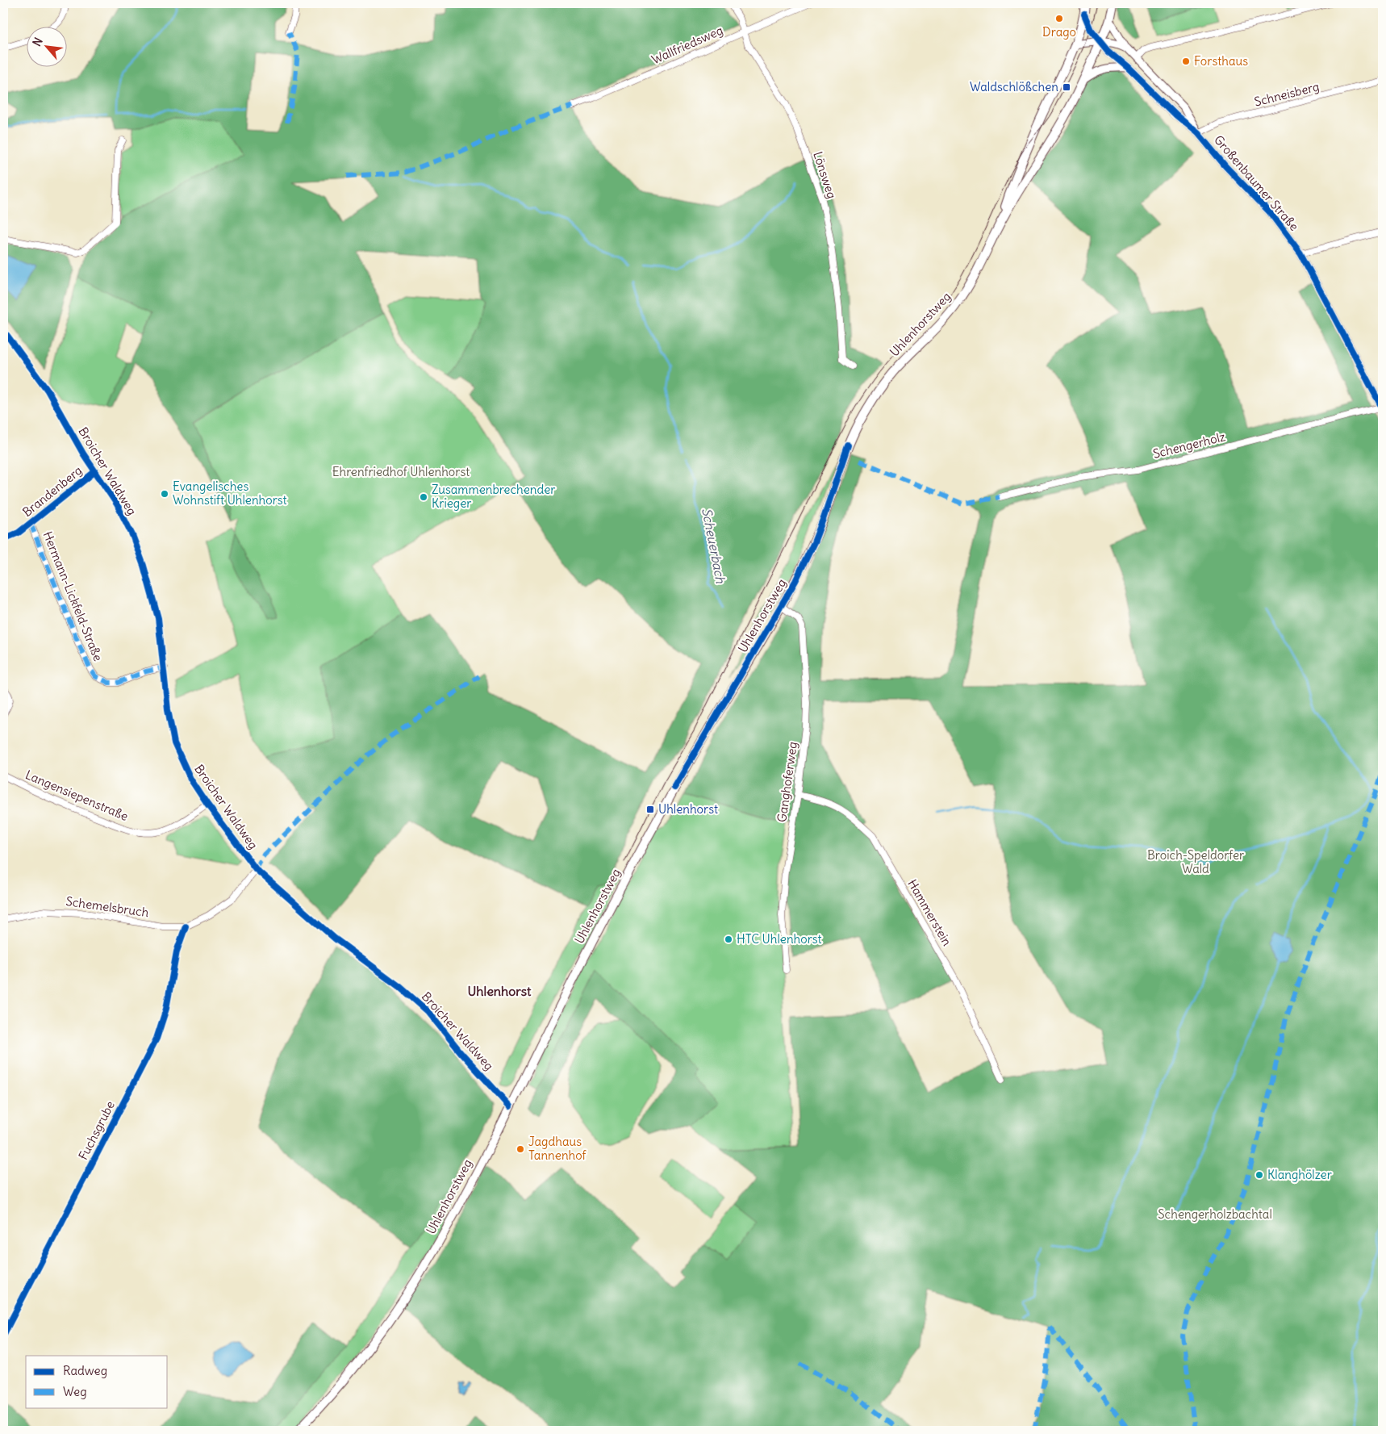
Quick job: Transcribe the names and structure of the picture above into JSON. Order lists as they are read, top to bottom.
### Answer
{
  "streets": {
    "main road": ["Großenbaumer Straße", "Uhlenhorstweg"],
    "street": [
      "Wallfriedsweg",
      "Schneisberg",
      "Lönsweg",
      "Schengerholz",
      "Broicher Waldweg",
      "Brandenberg",
      "Hermann-Lickfeld-Straße",
      "Ganghoferweg",
      "Langensiepenstraße",
      "Schemelsbruch",
      "Hammerstein",
      "Fuchsgrube"
    ]
  },
  "crossings": [
    ["Wallfriedsweg", "Lönsweg"],
    ["Schneisberg", "Großenbaumer Straße"],
    ["Großenbaumer Straße", "Uhlenhorstweg"],
    ["Großenbaumer Straße", "Schengerholz"],
    ["Uhlenhorstweg", "Broicher Waldweg"],
    ["Uhlenhorstweg", "Ganghoferweg"],
    ["Broicher Waldweg", "Brandenberg"],
    ["Broicher Waldweg", "Hermann-Lickfeld-Straße"],
    ["Broicher Waldweg", "Langensiepenstraße"],
    ["Brandenberg", "Hermann-Lickfeld-Straße"],
    ["Ganghoferweg", "Hammerstein"],
    ["Schemelsbruch", "Fuchsgrube"]
  ],
  "districts": ["Uhlenhorst"],
  "water": ["Scheuerbach"],
  "parks": ["Ehrenfriedhof Uhlenhorst", "Broich-Speldorfer Wald", "Schengerholzbachtal"],
  "places": {
    "other": [
      "Drago",
      "Forsthaus",
      "Evangelisches Wohnstift Uhlenhorst",
      "Zusammenbrechender Krieger",
      "HTC Uhlenhorst",
      "Jagdhaus Tannenhof",
      "Klanghölzer"
    ],
    "transit": ["Waldschlößchen", "Uhlenhorst"]
  },
  "legend": ["Radweg", "Weg"],
  "north": "top left"
}
